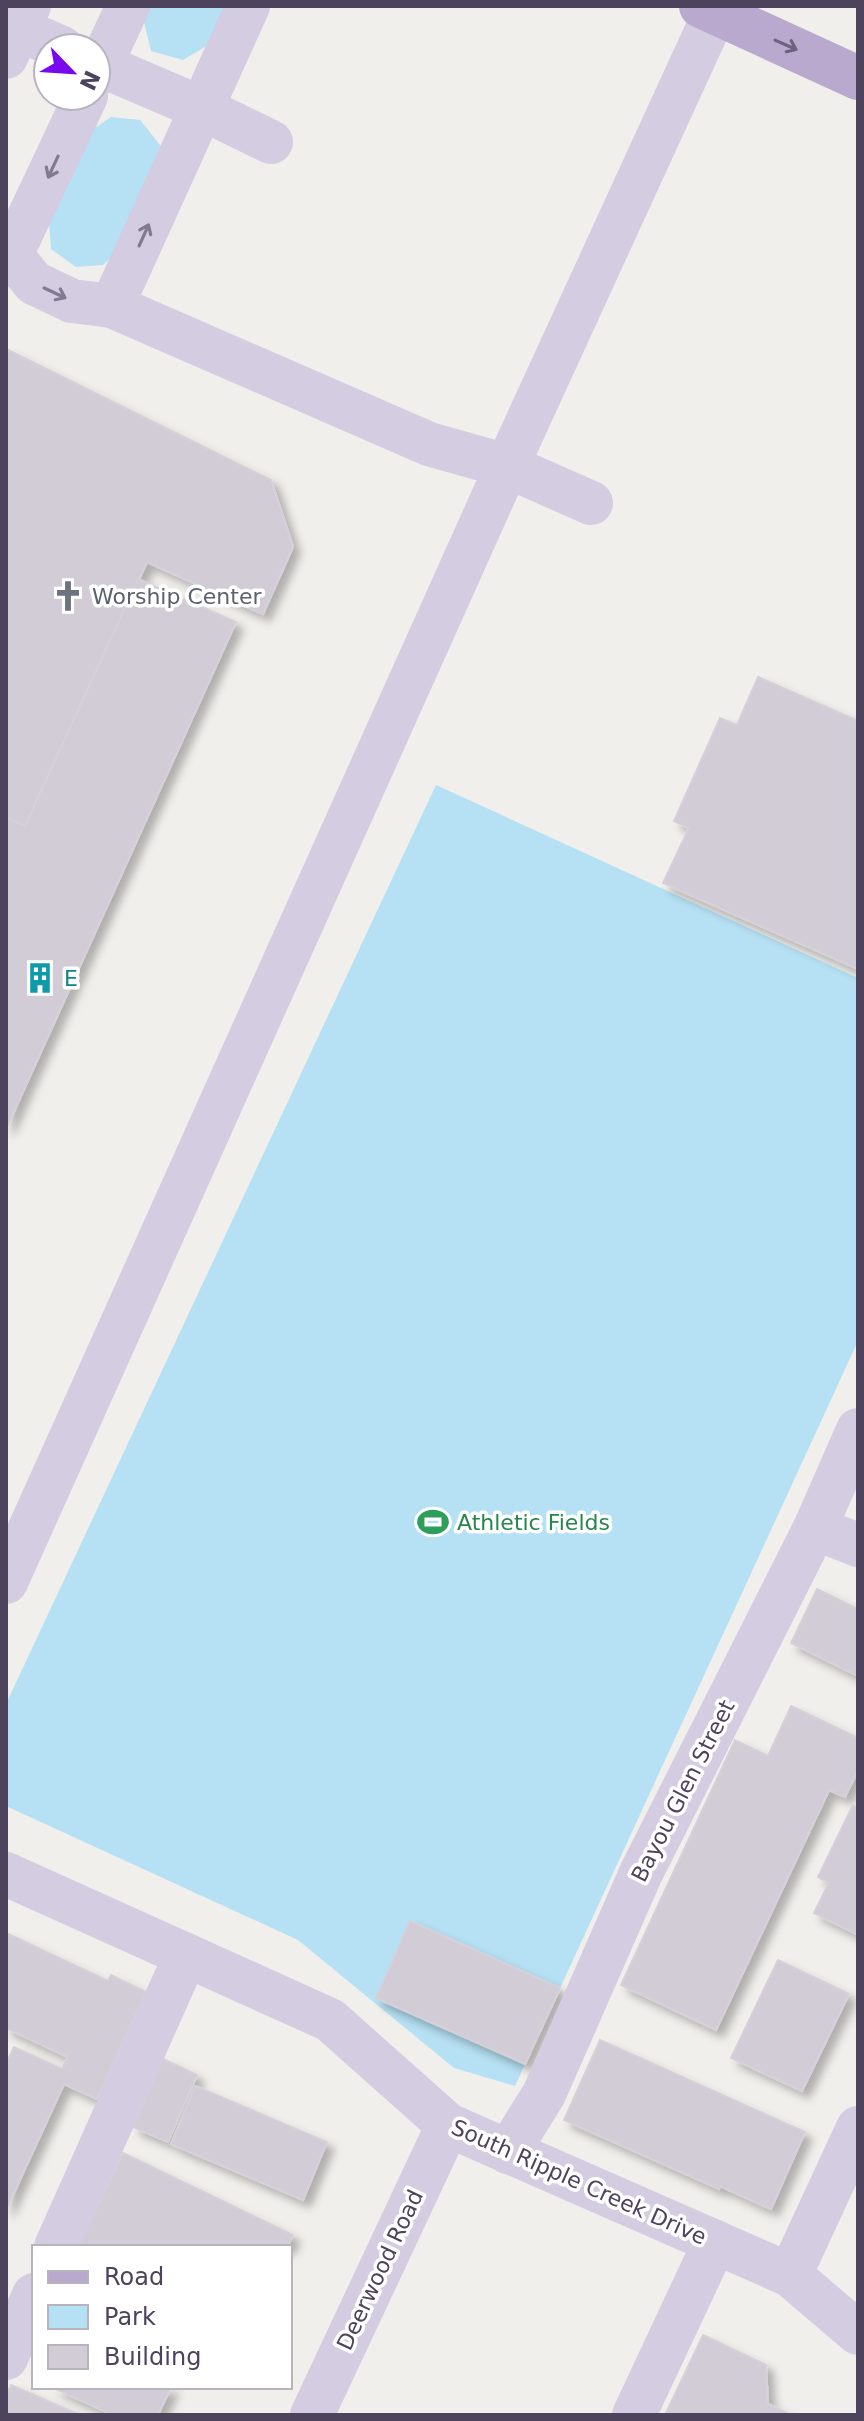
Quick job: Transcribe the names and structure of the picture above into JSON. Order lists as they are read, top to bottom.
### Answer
{
  "streets": {
    "street": ["Bayou Glen Street", "South Ripple Creek Drive", "Deerwood Road"]
  },
  "crossings": [
    ["Bayou Glen Street", "South Ripple Creek Drive"],
    ["South Ripple Creek Drive", "Deerwood Road"]
  ],
  "places": {
    "church": ["Worship Center"],
    "building": ["E"],
    "sports": ["Athletic Fields"]
  },
  "legend": ["Road", "Park", "Building"],
  "north": "bottom right"
}
